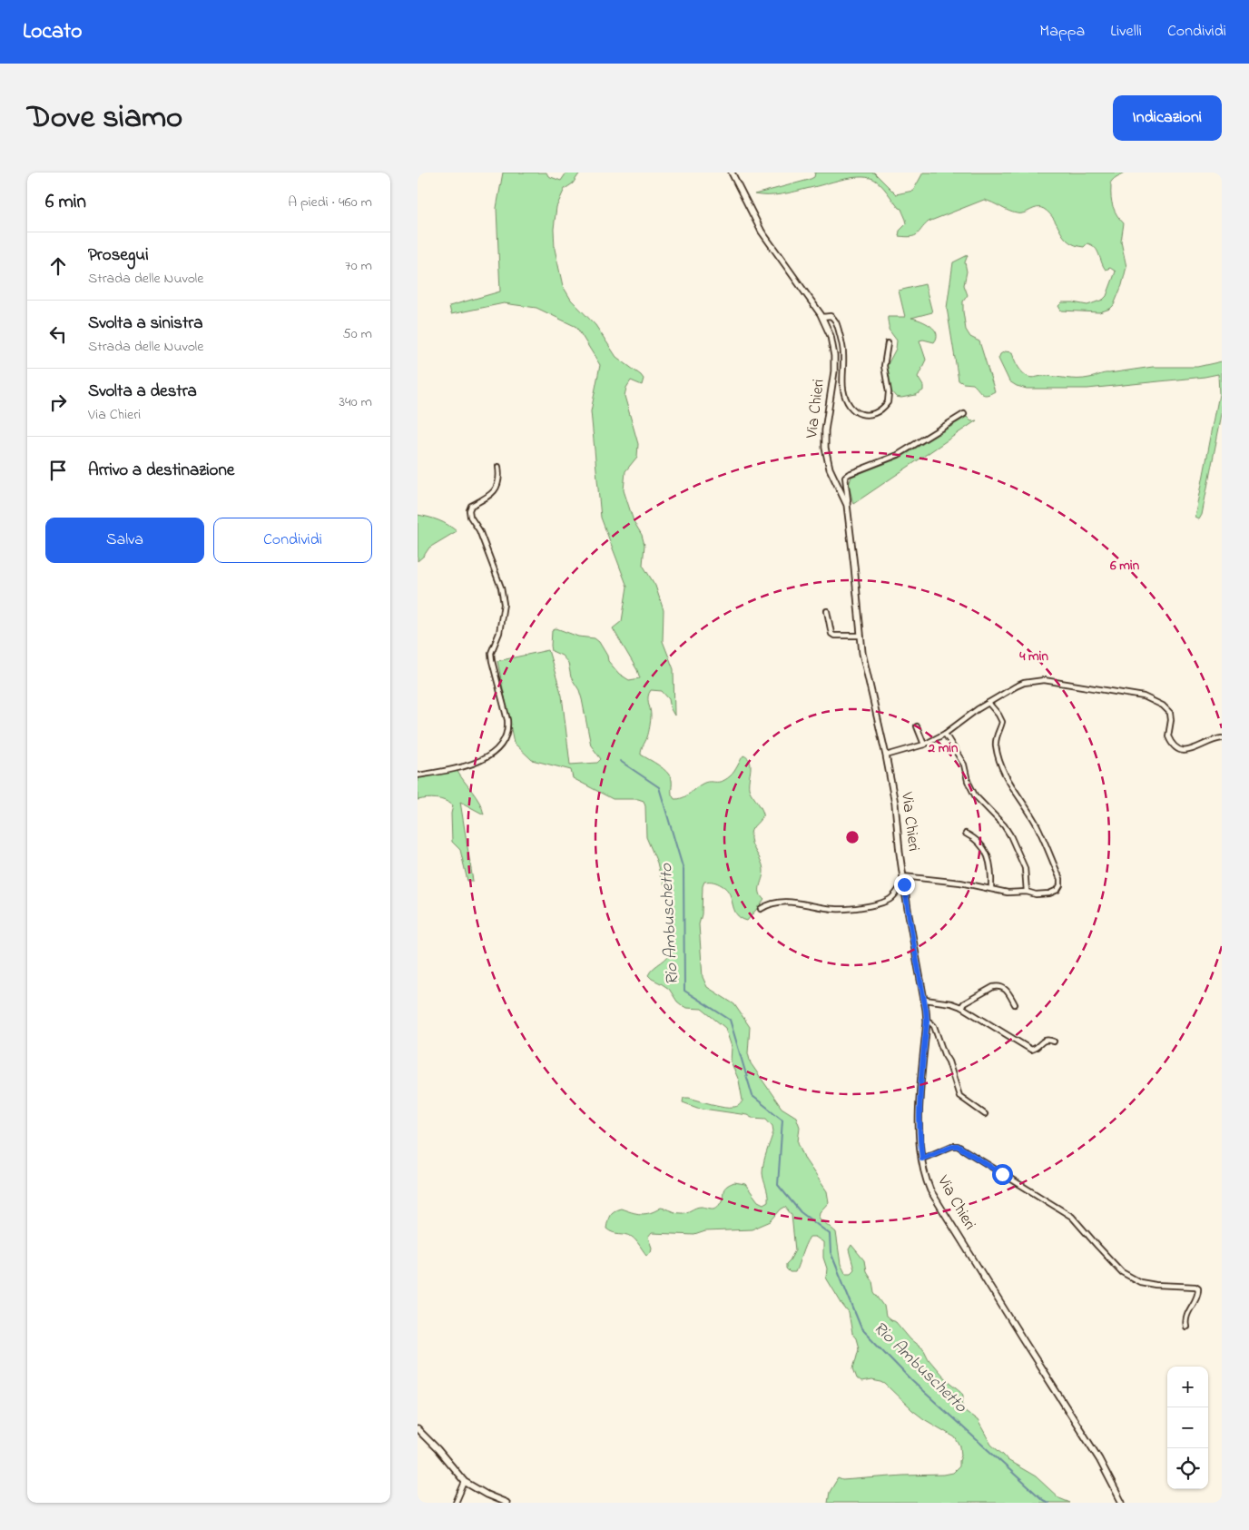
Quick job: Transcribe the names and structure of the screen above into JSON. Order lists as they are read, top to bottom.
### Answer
{
  "streets": {
    "street": ["Via Chieri"]
  },
  "water": ["Rio Ambuschetto"],
  "page": {
    "header": "Locato",
    "nav": ["Mappa", "Livelli", "Condividi"],
    "title": "Dove siamo",
    "buttons": [
      "Indicazioni",
      ["Salva", "Condividi"]
    ],
    "heading": ["6 min", "A piedi · 460 m"],
    "list": [
      ["Prosegui", "Strada delle Nuvole", "70 m"],
      ["Svolta a sinistra", "Strada delle Nuvole", "50 m"],
      ["Svolta a destra", "Via Chieri", "340 m"],
      "Arrivo a destinazione"
    ],
    "map_buttons": ["+", "−"]
  },
  "rings": ["6 min", "4 min", "2 min"]
}
